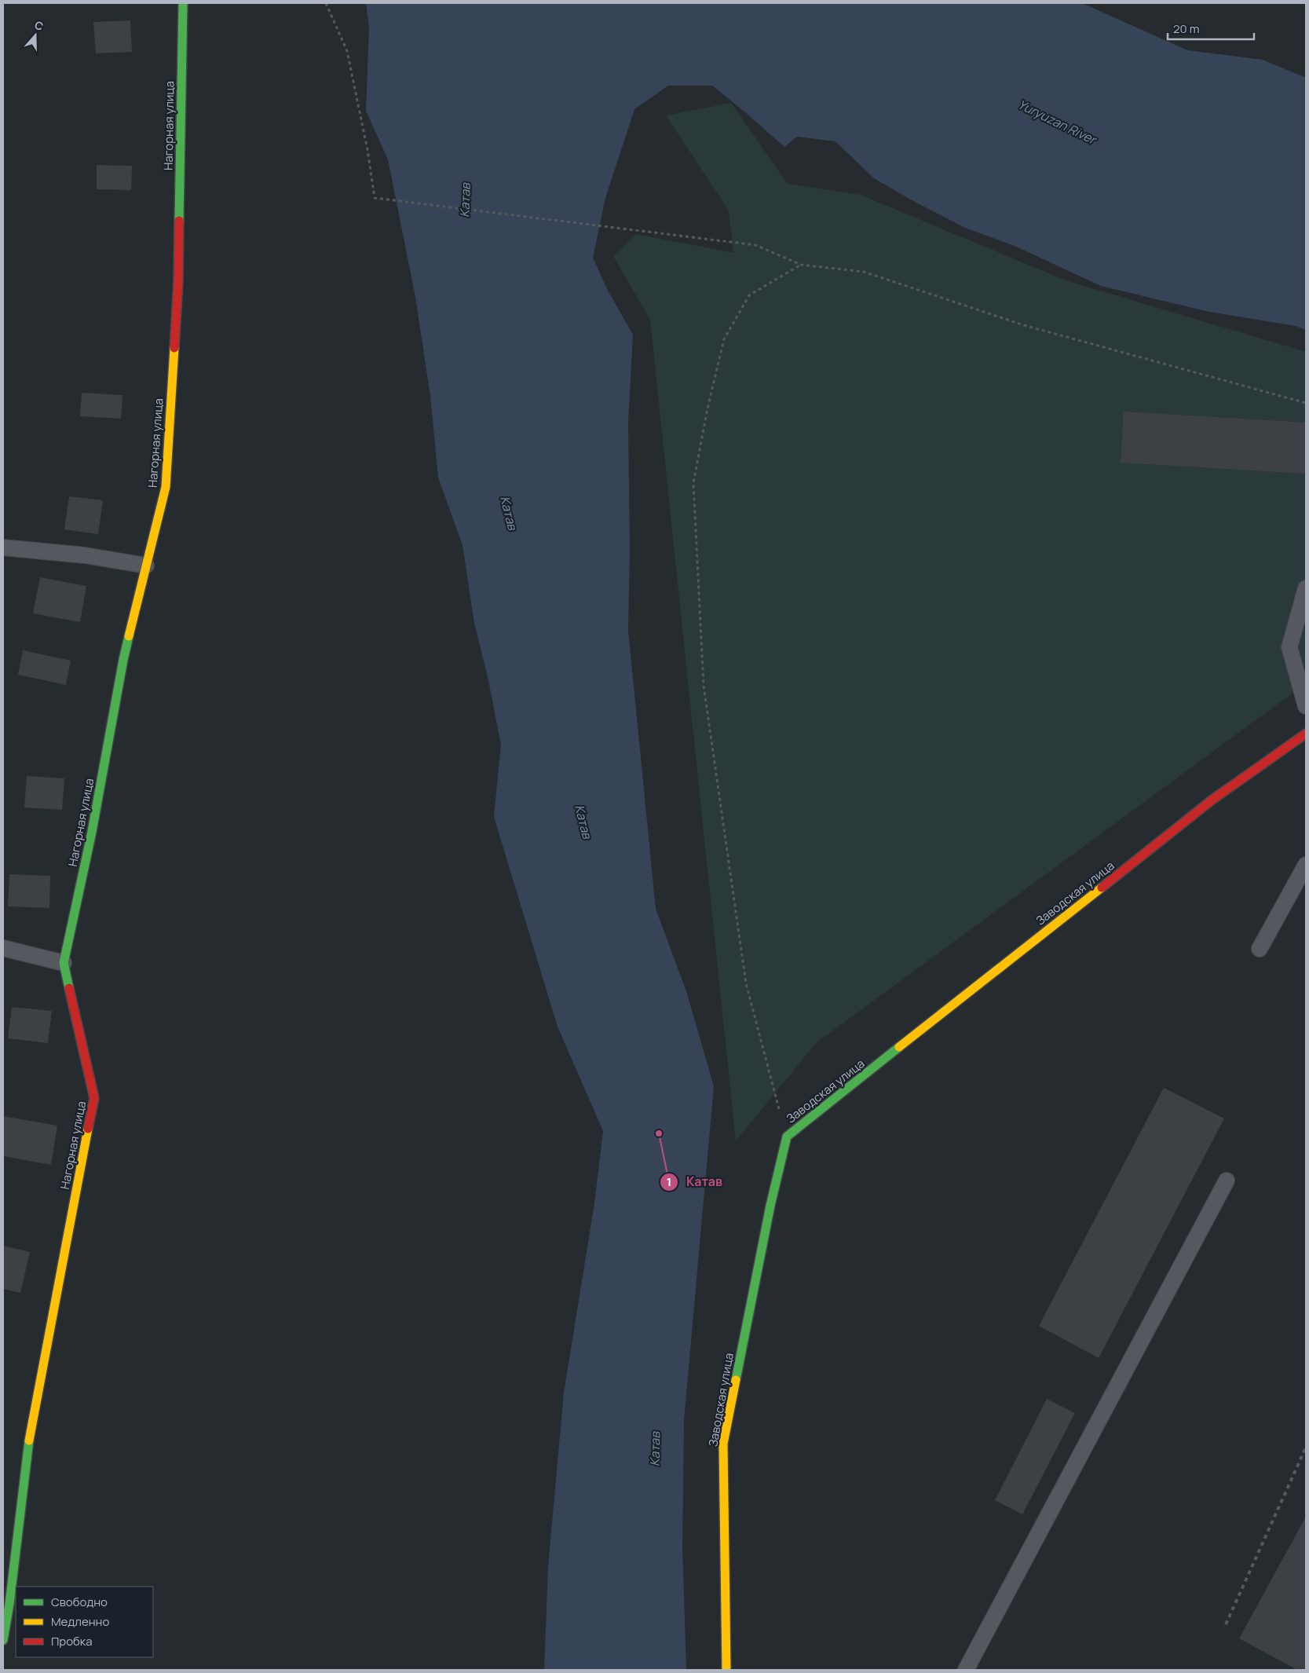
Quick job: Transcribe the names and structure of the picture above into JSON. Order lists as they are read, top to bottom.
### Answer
{
  "streets": {
    "street": ["Нагорная улица", "Заводская улица"]
  },
  "water": ["Yuryuzan River", "Катав"],
  "places": ["Катав"],
  "legend": ["Свободно", "Медленно", "Пробка"],
  "scale_bar": "20 m",
  "north": "top"
}
